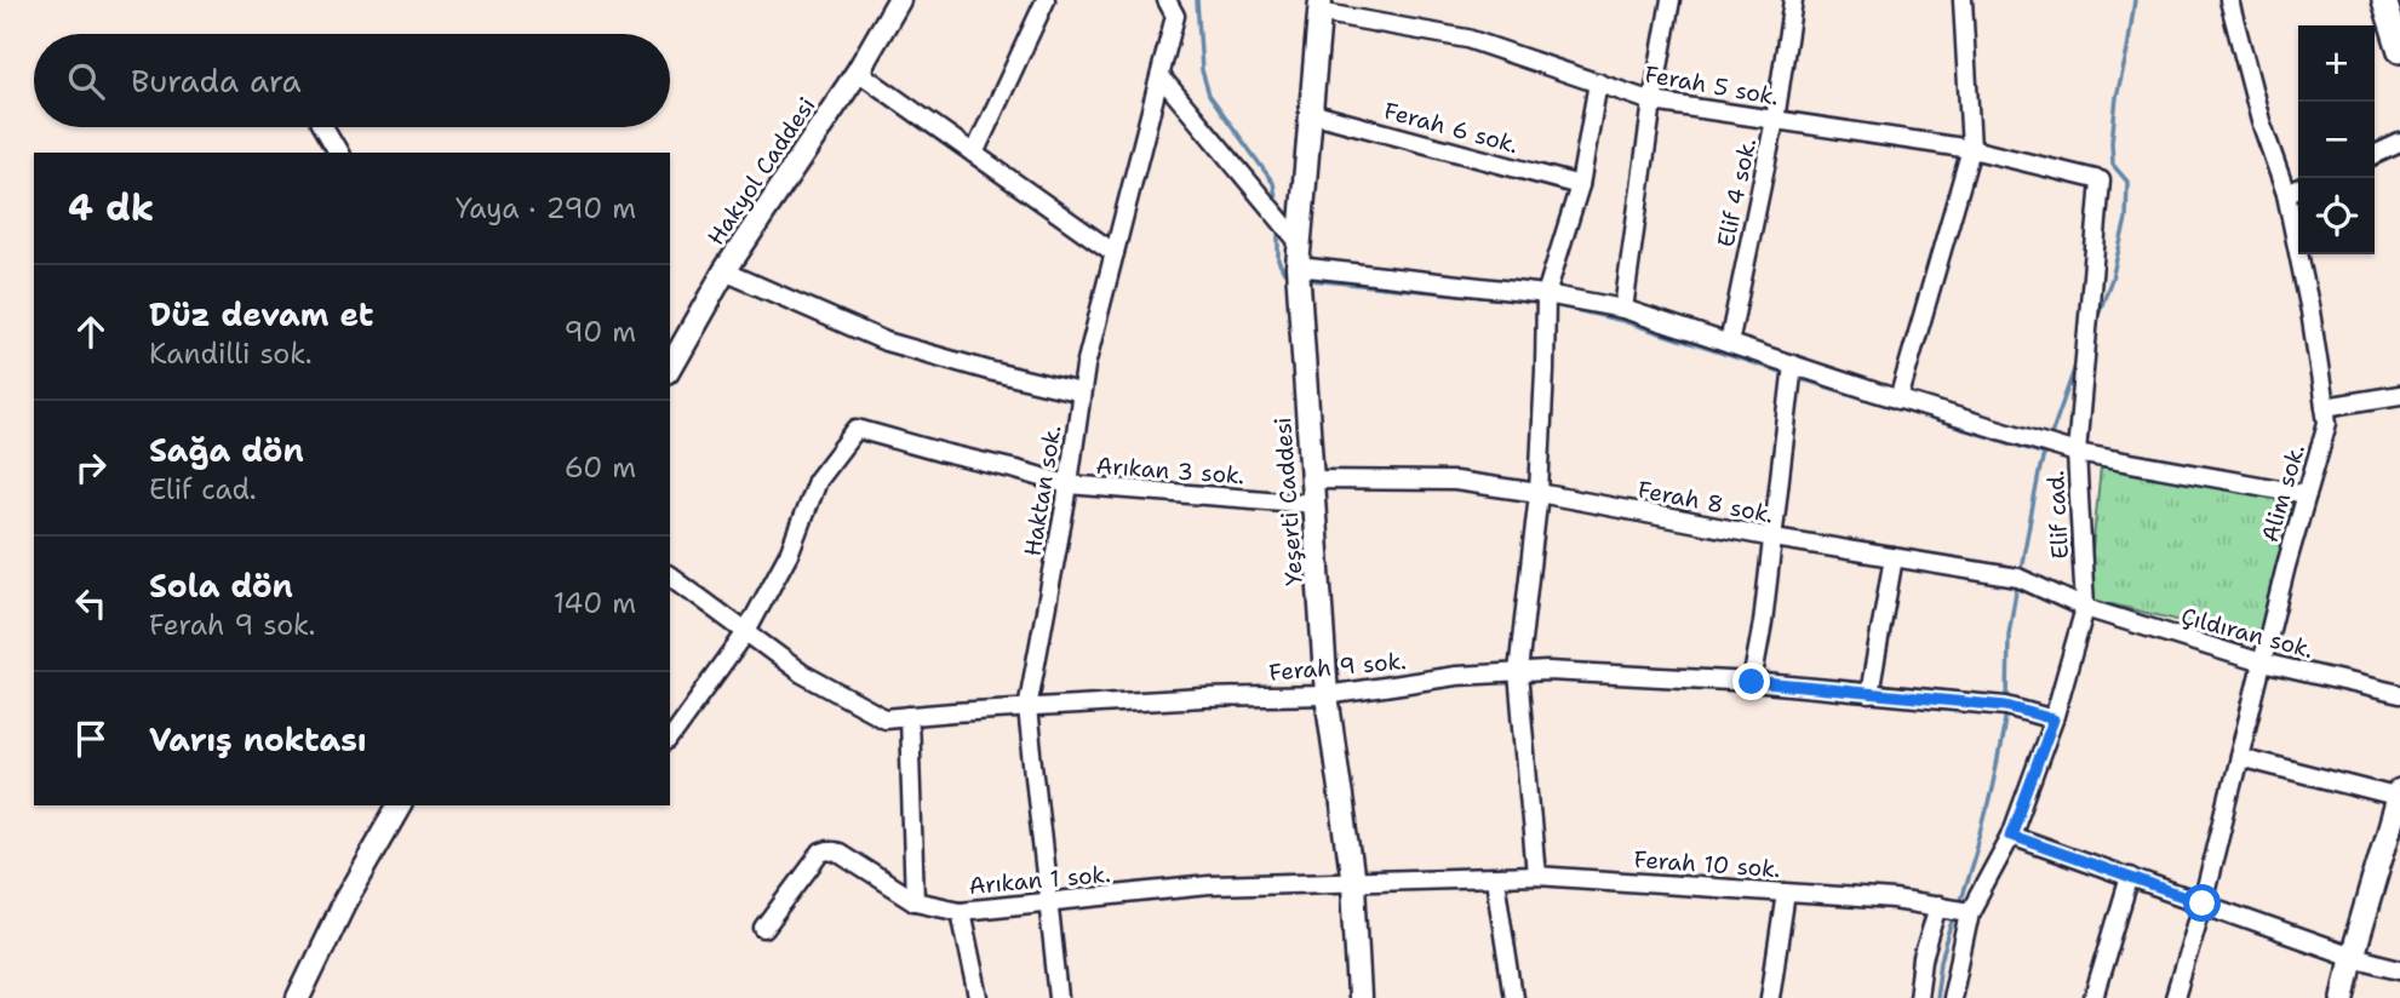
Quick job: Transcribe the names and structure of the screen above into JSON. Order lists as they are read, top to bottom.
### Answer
{
  "streets": {
    "street": [
      "Ferah 5 sok.",
      "Ferah 6 sok.",
      "Hakyol Caddesi",
      "Elif 4 sok.",
      "Arıkan 3 sok.",
      "Haktan sok.",
      "Alim sok.",
      "Yeşerti Caddesi",
      "Ferah 8 sok.",
      "Elif cad.",
      "Çıldıran sok.",
      "Ferah 9 sok.",
      "Ferah 10 sok.",
      "Arıkan 1 sok."
    ]
  },
  "crossings": [
    ["Ferah 5 sok.", "Elif 4 sok."],
    ["Ferah 5 sok.", "Yeşerti Caddesi"],
    ["Ferah 5 sok.", "Elif cad."],
    ["Ferah 6 sok.", "Yeşerti Caddesi"],
    ["Arıkan 3 sok.", "Haktan sok."],
    ["Arıkan 3 sok.", "Yeşerti Caddesi"],
    ["Arıkan 3 sok.", "Ferah 9 sok."],
    ["Haktan sok.", "Ferah 9 sok."],
    ["Haktan sok.", "Arıkan 1 sok."],
    ["Alim sok.", "Çıldıran sok."],
    ["Yeşerti Caddesi", "Ferah 8 sok."],
    ["Yeşerti Caddesi", "Ferah 9 sok."],
    ["Yeşerti Caddesi", "Ferah 10 sok."],
    ["Yeşerti Caddesi", "Arıkan 1 sok."],
    ["Ferah 8 sok.", "Elif cad."],
    ["Ferah 8 sok.", "Çıldıran sok."],
    ["Elif cad.", "Çıldıran sok."],
    ["Elif cad.", "Ferah 9 sok."],
    ["Ferah 10 sok.", "Arıkan 1 sok."]
  ],
  "page": {
    "map_buttons": ["+", "−"],
    "search": "Burada ara",
    "heading": ["4 dk", "Yaya · 290 m"],
    "list": [
      ["Düz devam et", "Kandilli sok.", "90 m"],
      ["Sağa dön", "Elif cad.", "60 m"],
      ["Sola dön", "Ferah 9 sok.", "140 m"],
      "Varış noktası"
    ]
  }
}
